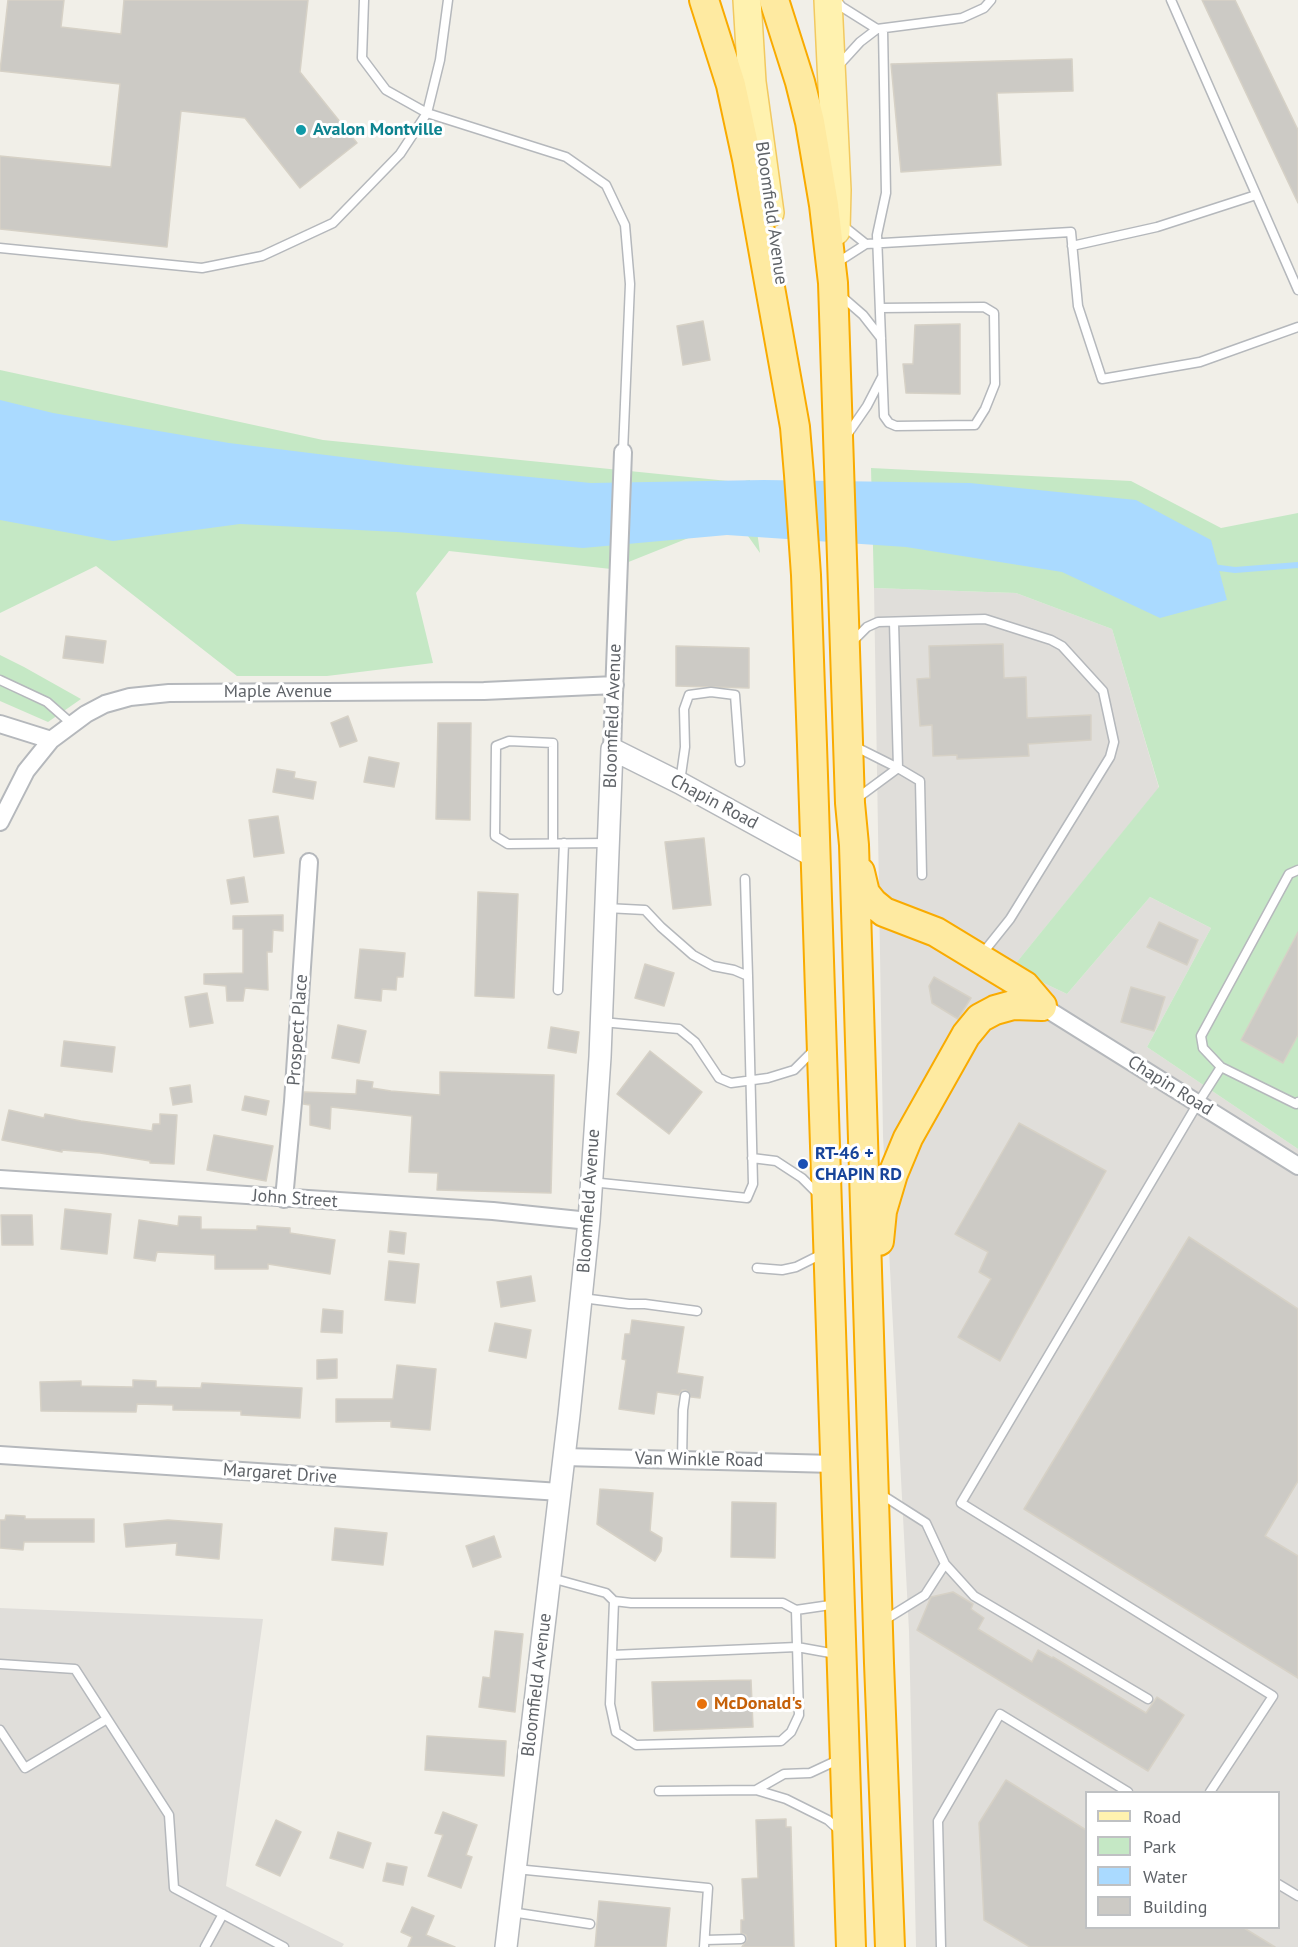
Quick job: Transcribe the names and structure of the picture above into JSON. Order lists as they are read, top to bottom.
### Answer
{
  "streets": {
    "main road": ["Bloomfield Avenue"],
    "street": [
      "Maple Avenue",
      "Chapin Road",
      "Prospect Place",
      "John Street",
      "Van Winkle Road",
      "Margaret Drive"
    ]
  },
  "crossings": [
    ["Bloomfield Avenue", "Maple Avenue"],
    ["Bloomfield Avenue", "Chapin Road"],
    ["Bloomfield Avenue", "John Street"],
    ["Bloomfield Avenue", "Van Winkle Road"],
    ["Bloomfield Avenue", "Margaret Drive"],
    ["Prospect Place", "John Street"]
  ],
  "places": ["Avalon Montville", "RT-46 + CHAPIN RD", "McDonald's"],
  "legend": [
    "Road",
    "Park",
    "Water",
    "Building"
  ]
}
